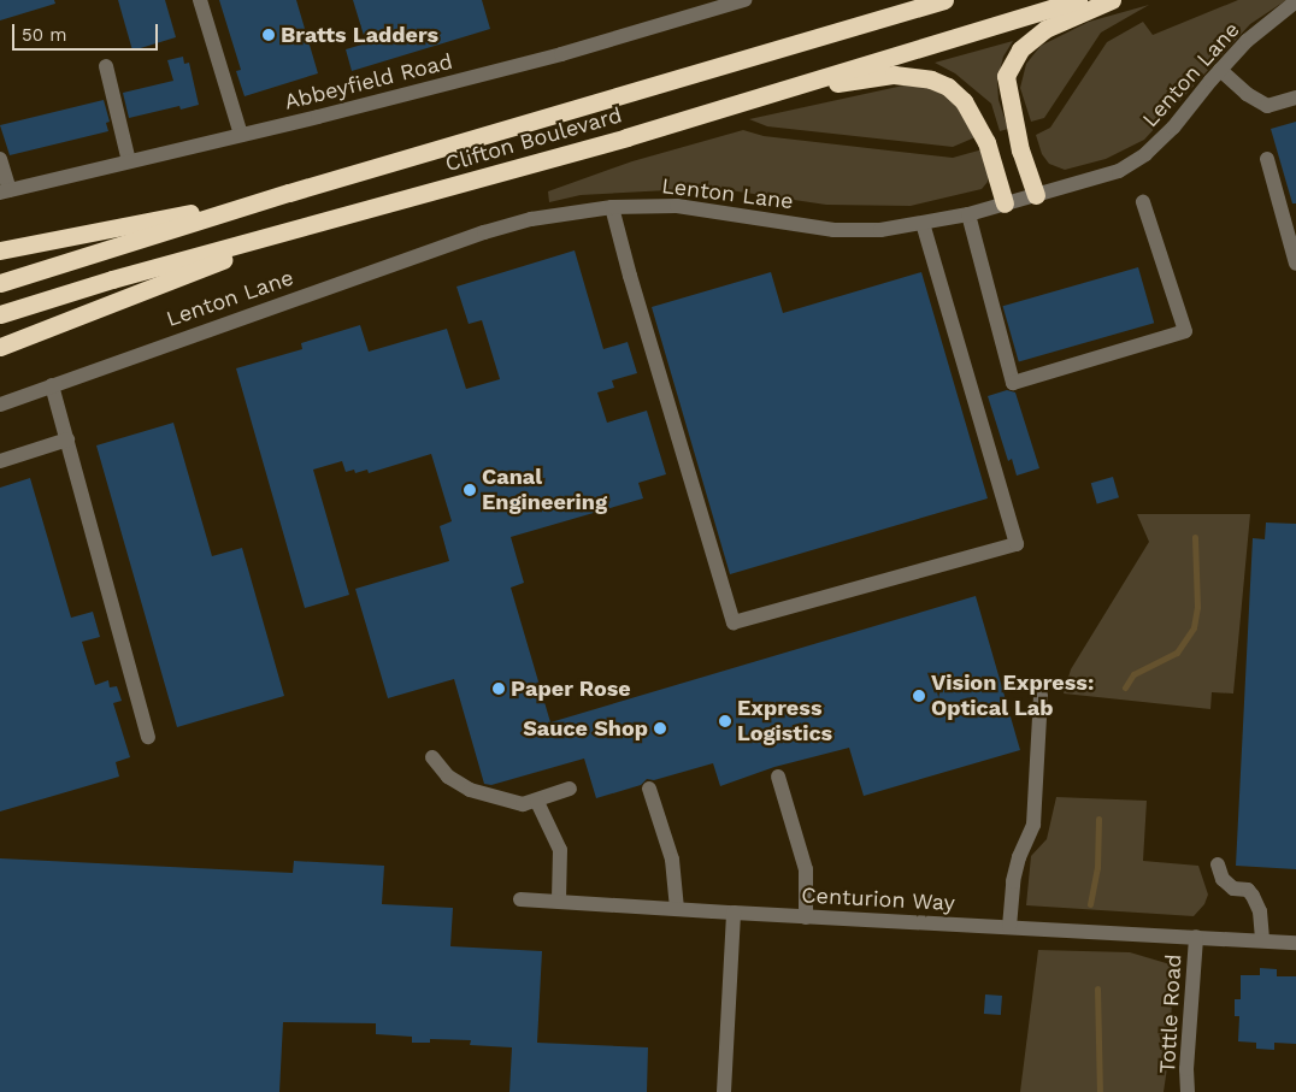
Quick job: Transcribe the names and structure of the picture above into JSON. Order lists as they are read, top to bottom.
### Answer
{
  "streets": {
    "highway": ["Clifton Boulevard"],
    "street": [
      "Lenton Lane",
      "Abbeyfield Road",
      "Centurion Way",
      "Tottle Road"
    ]
  },
  "crossings": [
    ["Centurion Way", "Tottle Road"]
  ],
  "places": [
    "Bratts Ladders",
    "Canal Engineering",
    "Paper Rose",
    "Vision Express: Optical Lab",
    "Express Logistics",
    "Sauce Shop"
  ],
  "scale_bar": "50 m"
}
